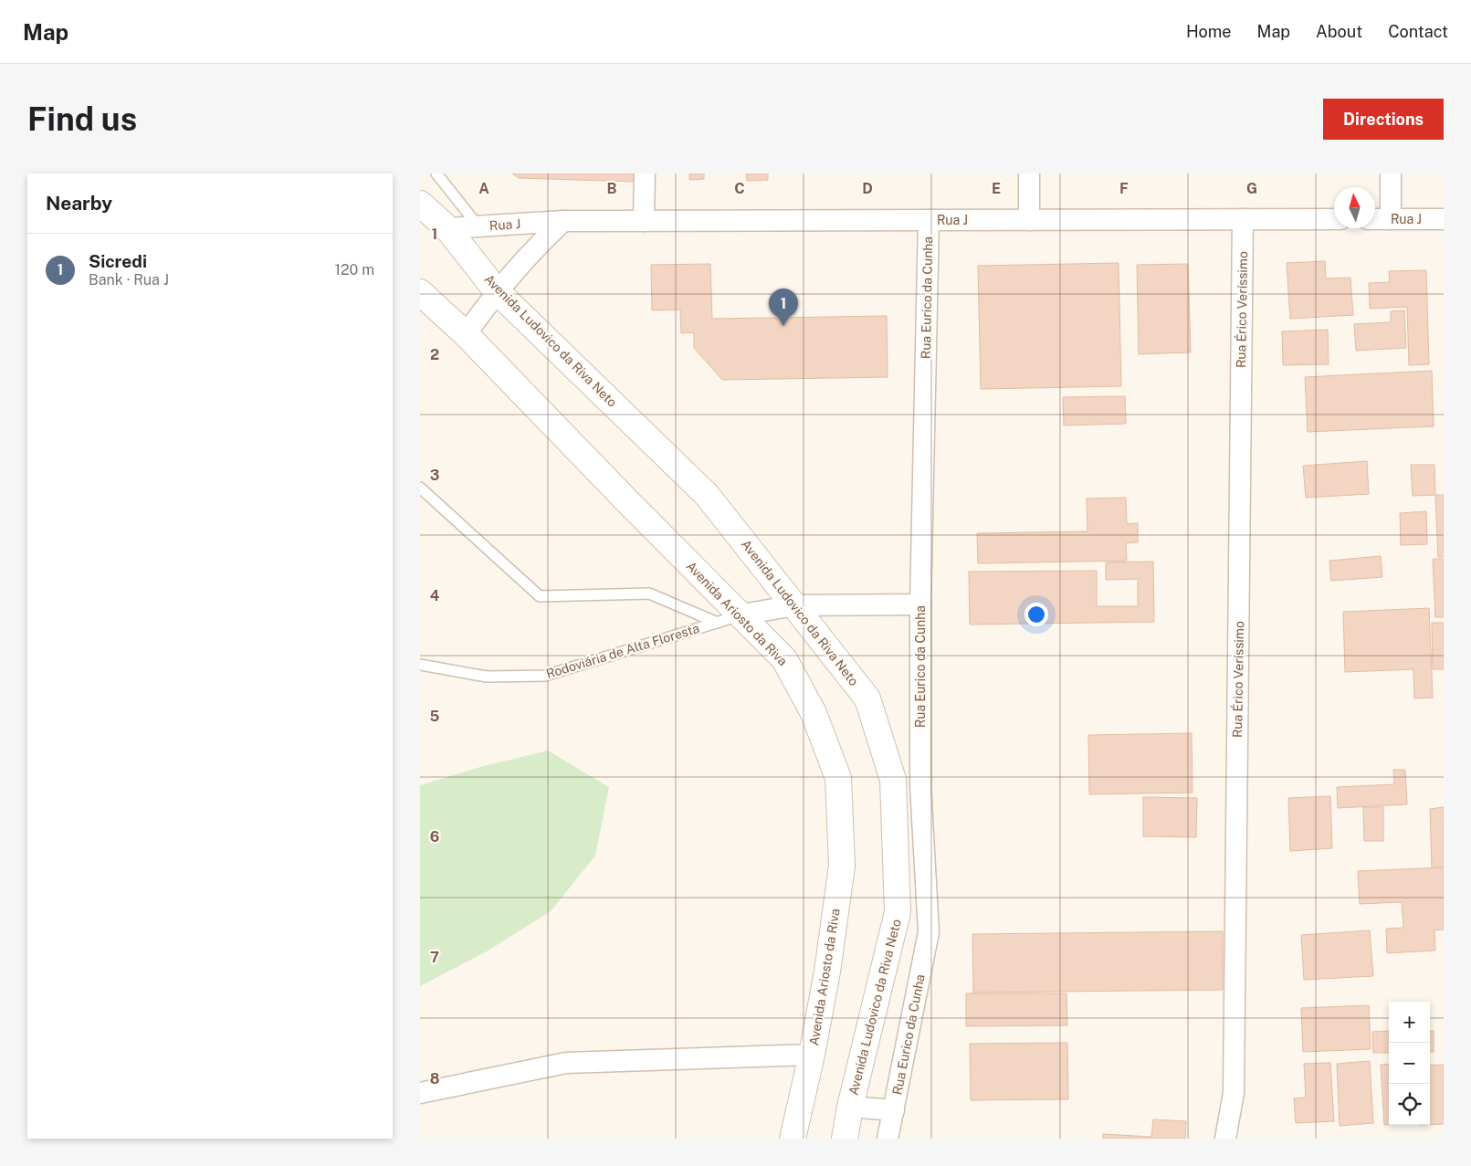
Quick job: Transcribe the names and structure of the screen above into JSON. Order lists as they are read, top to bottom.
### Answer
{
  "streets": {
    "street": [
      "Rua J",
      "Rua Eurico da Cunha",
      "Rua Érico Veríssimo",
      "Avenida Ludovico da Riva Neto",
      "Avenida Ariosto da Riva"
    ],
    "lane": ["Rodoviária de Alta Floresta"]
  },
  "crossings": [
    ["Rua J", "Rua Eurico da Cunha"],
    ["Rua J", "Rua Érico Veríssimo"],
    ["Rua J", "Avenida Ludovico da Riva Neto"],
    ["Avenida Ariosto da Riva", "Rodoviária de Alta Floresta"]
  ],
  "north": "top",
  "page": {
    "header": "Map",
    "nav": [
      "Home",
      "Map",
      "About",
      "Contact"
    ],
    "buttons": "Directions",
    "title": "Find us",
    "heading": "Nearby",
    "list": [
      {
        "mark": "1",
        "name": "Sicredi",
        "note": "Bank · Rua J",
        "value": "120 m"
      }
    ],
    "pins": "1",
    "map_buttons": ["+", "−"]
  },
  "grid": {
    "columns": [
      "A",
      "B",
      "C",
      "D",
      "E",
      "F",
      "G"
    ],
    "rows": [
      "1",
      "2",
      "3",
      "4",
      "5",
      "6",
      "7",
      "8"
    ]
  }
}
